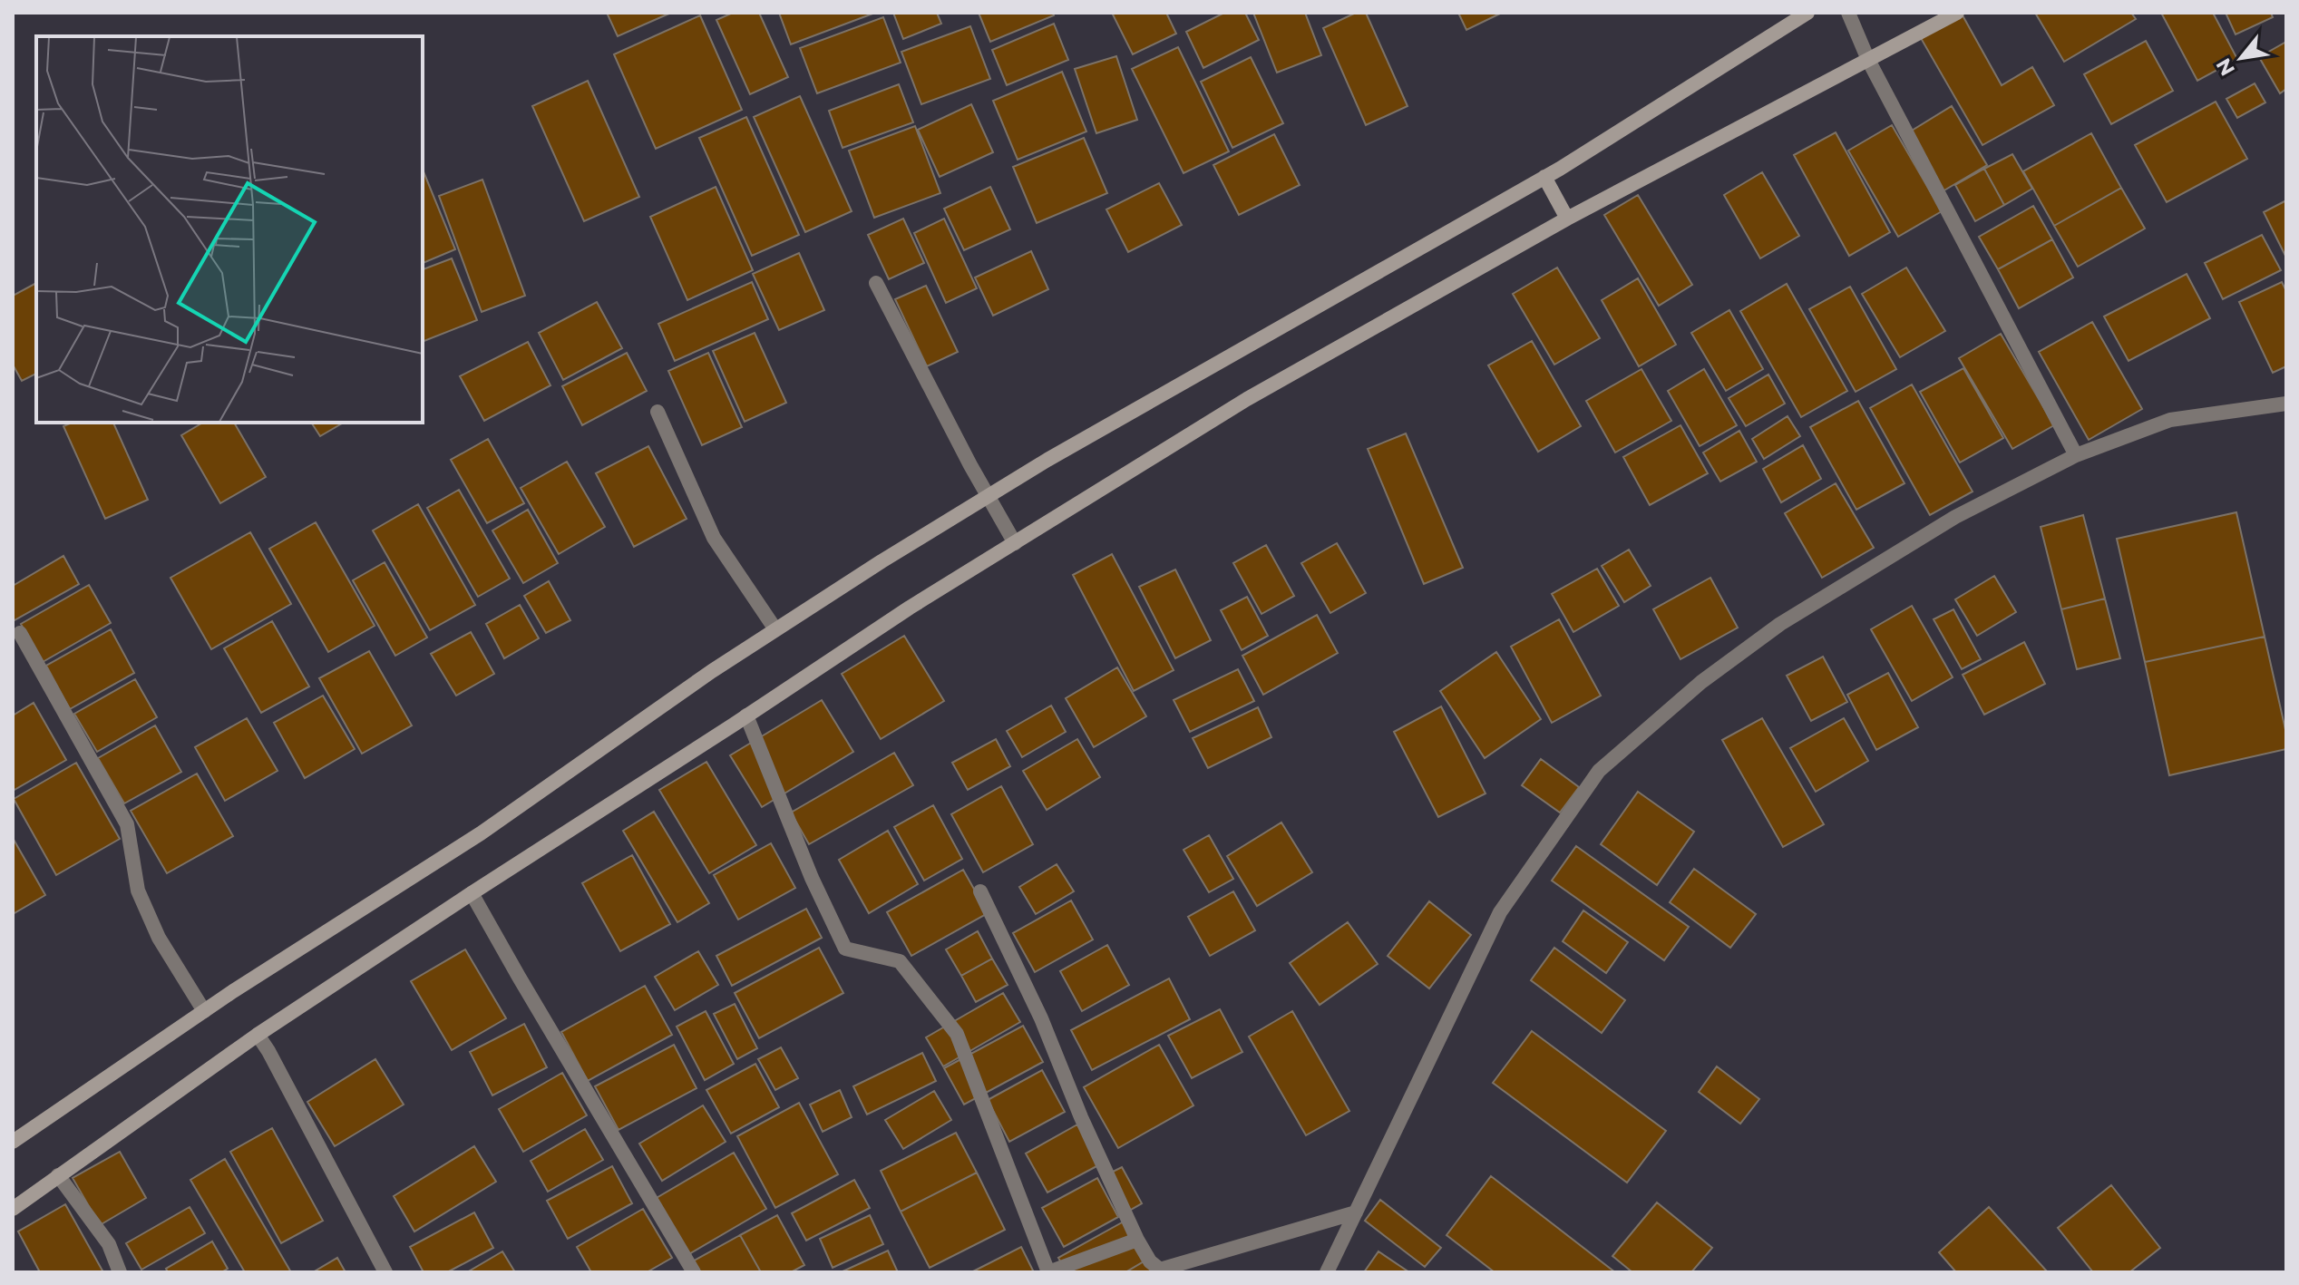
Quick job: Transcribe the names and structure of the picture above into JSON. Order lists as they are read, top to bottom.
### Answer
{
  "north": "bottom left"
}
